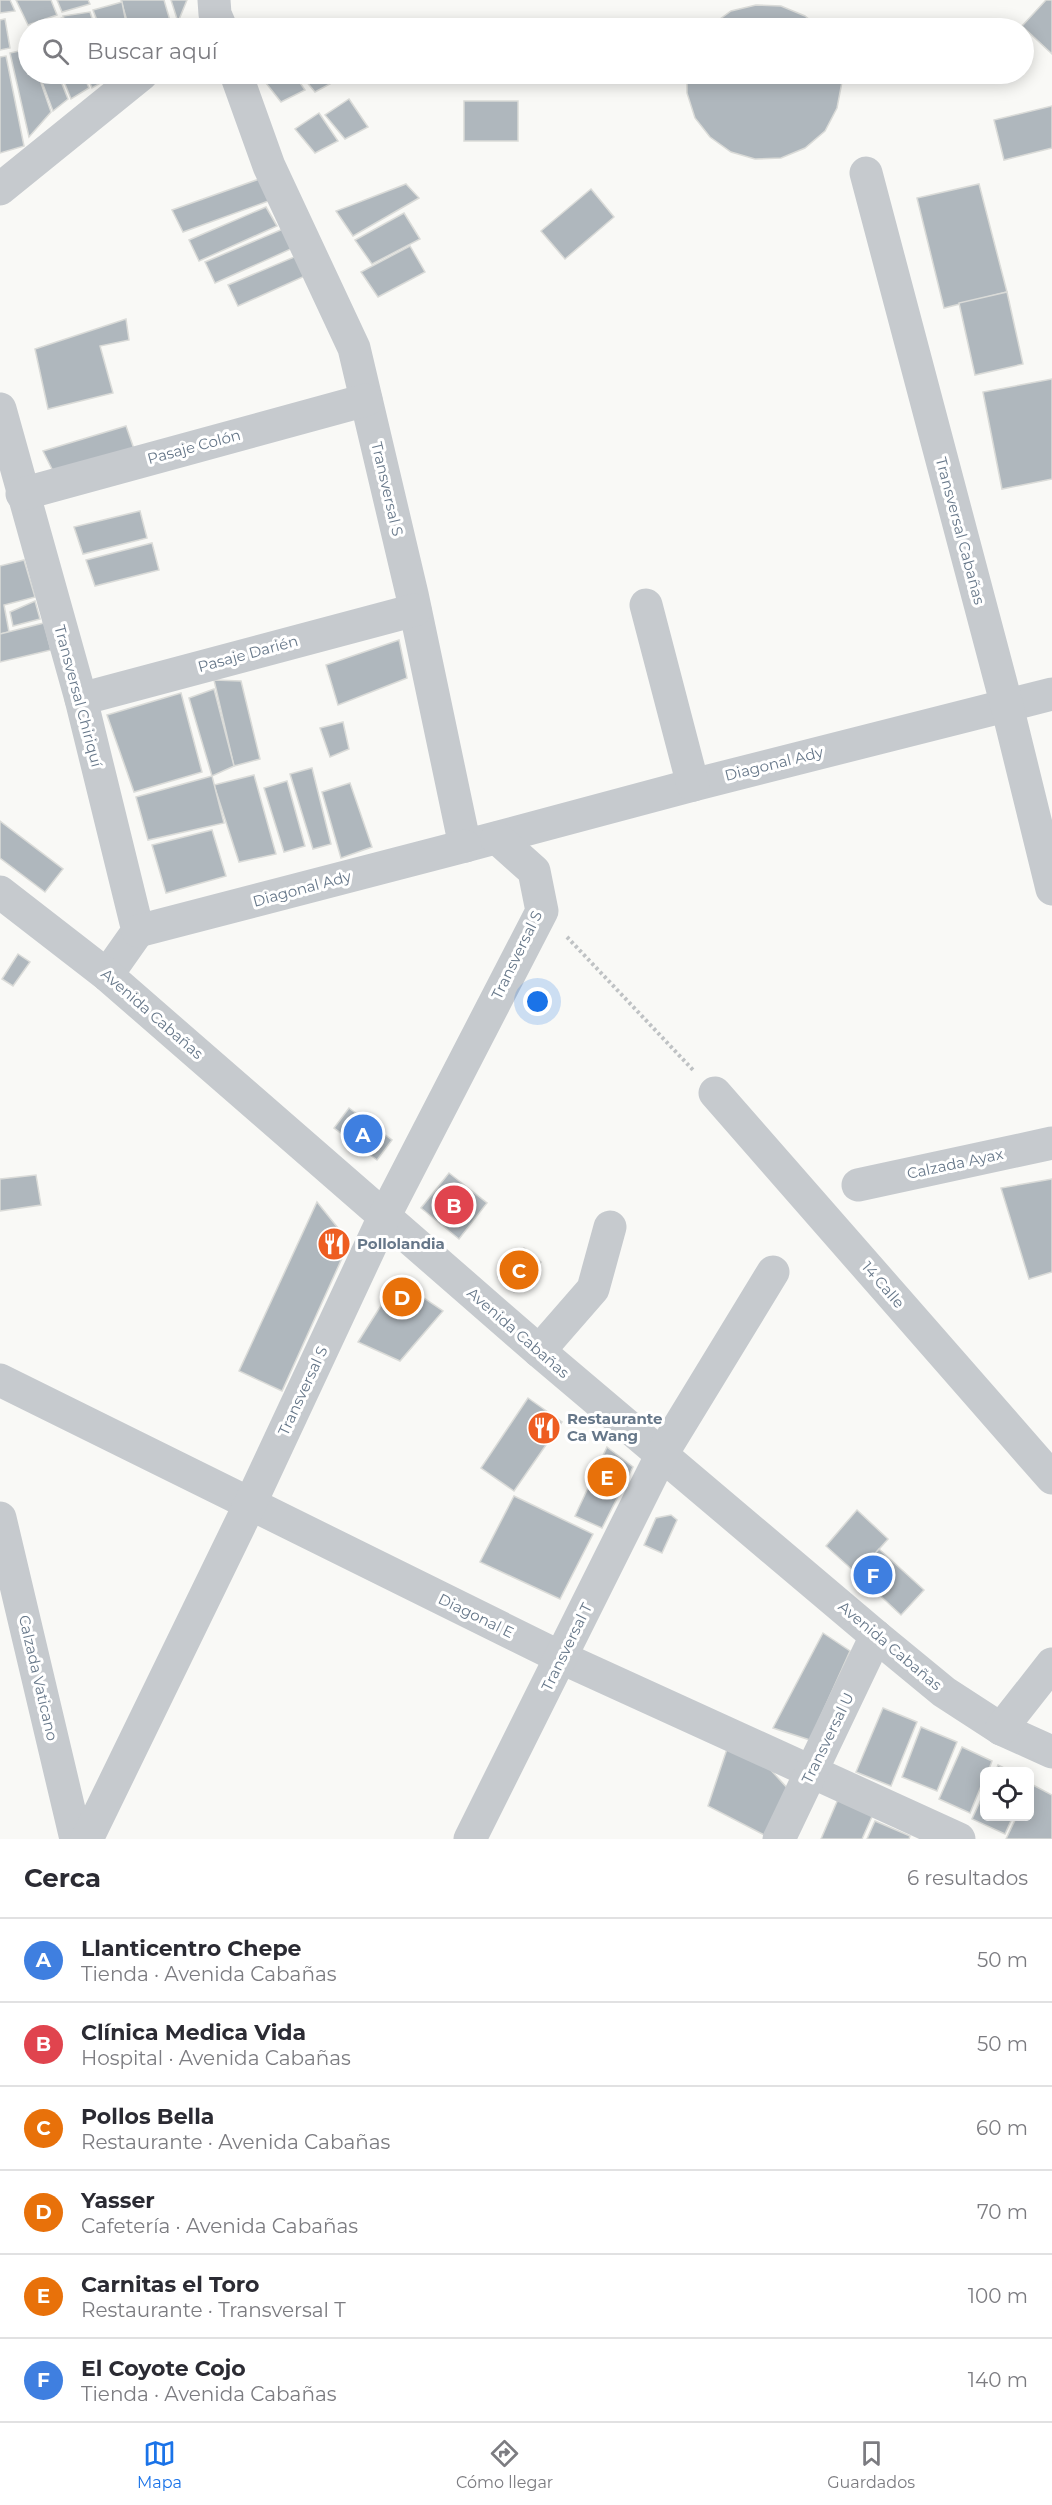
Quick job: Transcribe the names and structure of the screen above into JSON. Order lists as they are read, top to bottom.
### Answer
{
  "streets": {
    "street": [
      "Pasaje Colón",
      "Transversal S",
      "Transversal Cabañas",
      "Pasaje Darién",
      "Transversal Chiriquí",
      "Diagonal Ady",
      "Avenida Cabañas",
      "Calzada Ayax",
      "14 Calle",
      "Diagonal E",
      "Transversal T",
      "Calzada Vaticano",
      "Transversal U"
    ]
  },
  "crossings": [
    ["Pasaje Colón", "Transversal S"],
    ["Pasaje Colón", "Transversal Chiriquí"],
    ["Transversal S", "Pasaje Darién"],
    ["Transversal S", "Diagonal Ady"],
    ["Transversal S", "Avenida Cabañas"],
    ["Transversal S", "Diagonal E"],
    ["Transversal Cabañas", "Diagonal Ady"],
    ["Pasaje Darién", "Transversal Chiriquí"],
    ["Transversal Chiriquí", "Diagonal Ady"],
    ["Avenida Cabañas", "Transversal T"],
    ["Avenida Cabañas", "Transversal U"],
    ["Diagonal E", "Transversal T"],
    ["Diagonal E", "Transversal U"]
  ],
  "places": {
    "restaurant": ["Pollolandia", "Restaurante Ca Wang"]
  },
  "page": {
    "search": "Buscar aquí",
    "pins": [
      "A",
      "B",
      "C",
      "D",
      "E",
      "F"
    ],
    "heading": ["Cerca", "6 resultados"],
    "list": [
      {
        "mark": "A",
        "name": "Llanticentro Chepe",
        "note": "Tienda · Avenida Cabañas",
        "value": "50 m"
      },
      {
        "mark": "B",
        "name": "Clínica Medica Vida",
        "note": "Hospital · Avenida Cabañas",
        "value": "50 m"
      },
      {
        "mark": "C",
        "name": "Pollos Bella",
        "note": "Restaurante · Avenida Cabañas",
        "value": "60 m"
      },
      {
        "mark": "D",
        "name": "Yasser",
        "note": "Cafetería · Avenida Cabañas",
        "value": "70 m"
      },
      {
        "mark": "E",
        "name": "Carnitas el Toro",
        "note": "Restaurante · Transversal T",
        "value": "100 m"
      },
      {
        "mark": "F",
        "name": "El Coyote Cojo",
        "note": "Tienda · Avenida Cabañas",
        "value": "140 m"
      }
    ],
    "nav": ["Mapa", "Cómo llegar", "Guardados"]
  }
}
